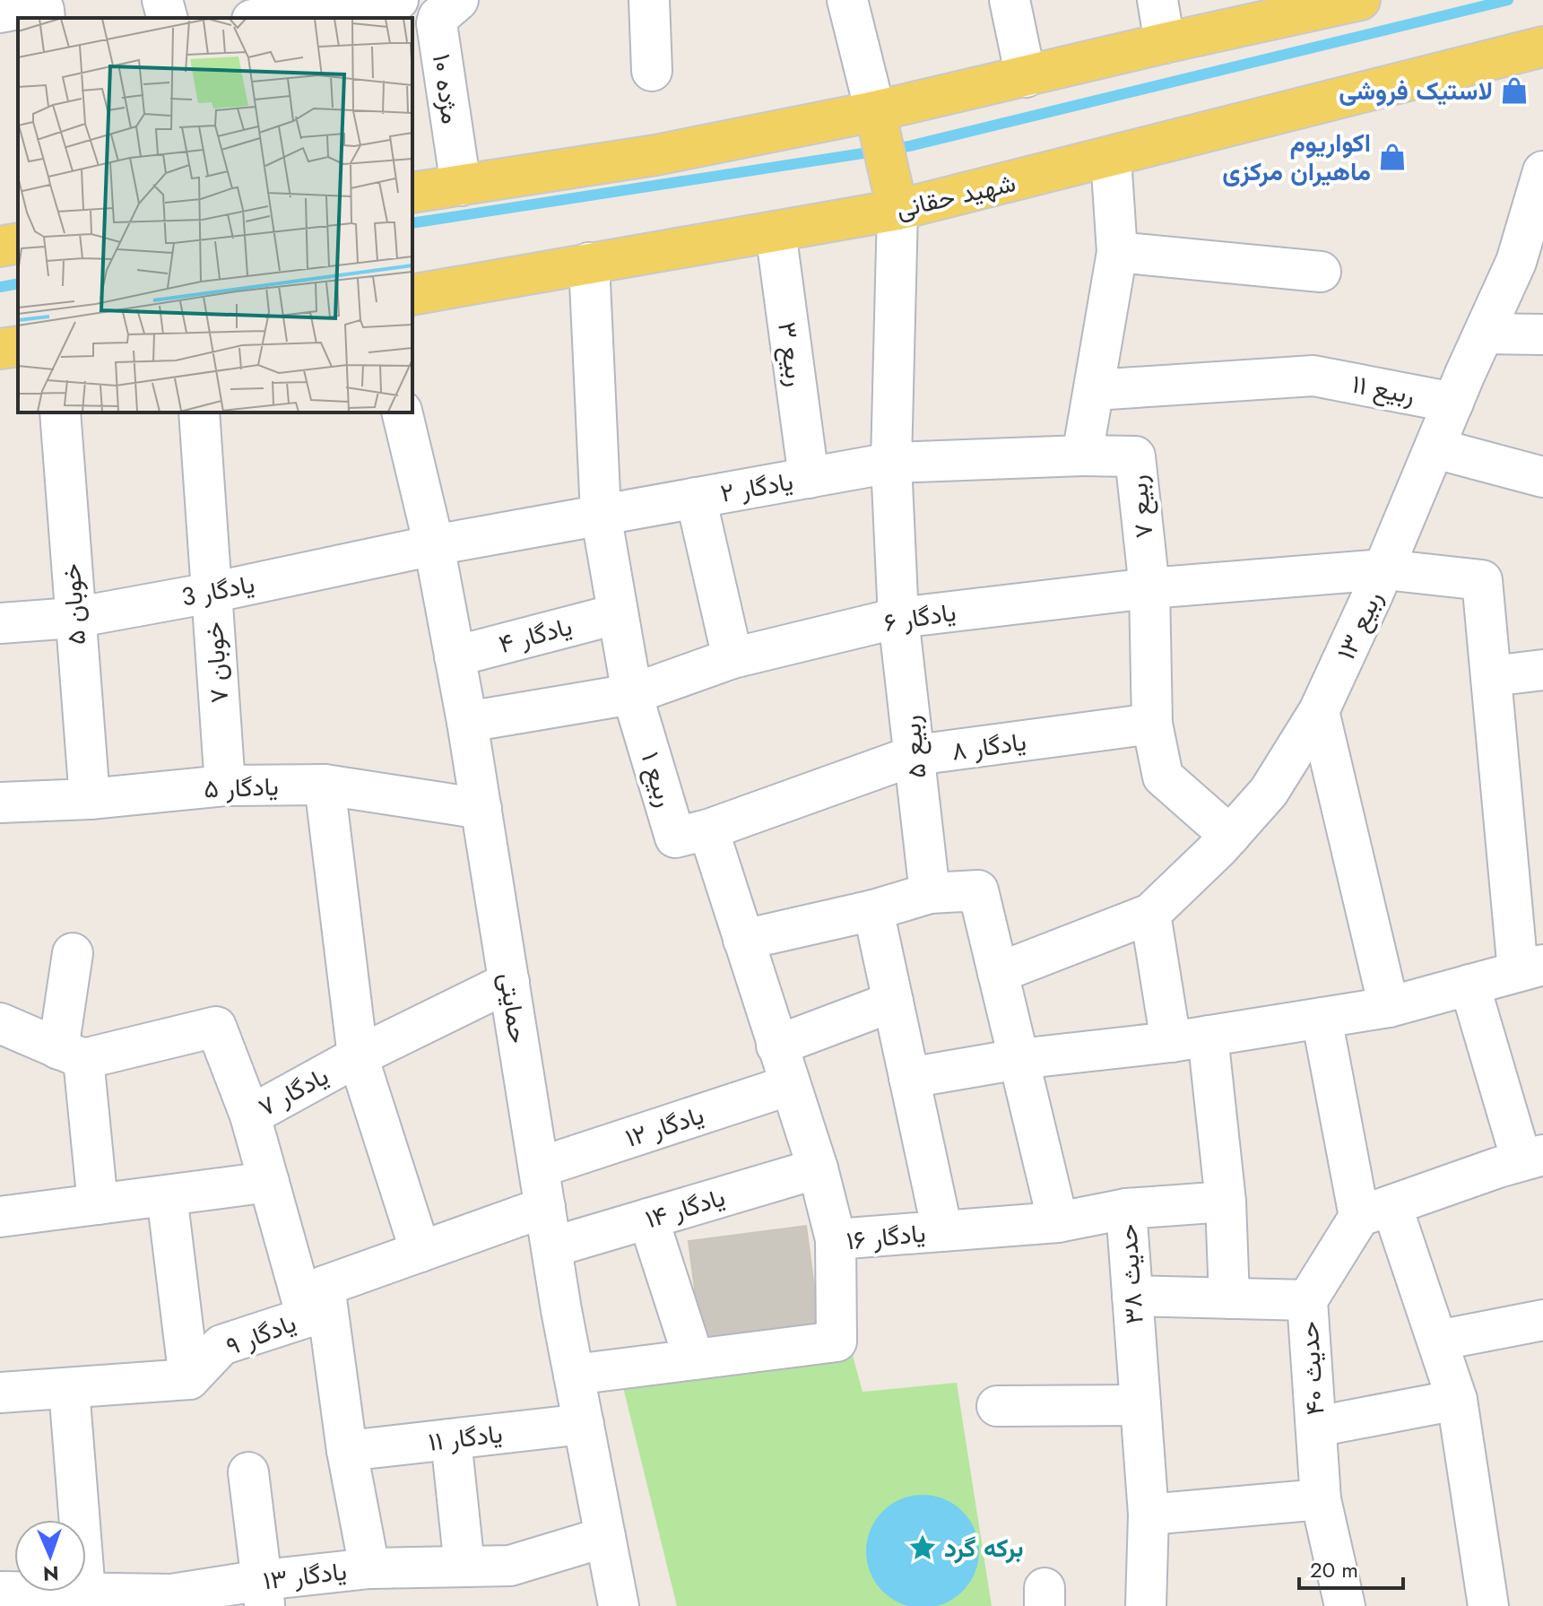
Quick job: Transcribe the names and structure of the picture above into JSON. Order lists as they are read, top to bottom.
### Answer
{
  "streets": {
    "main road": ["شهید حقانی"],
    "street": [
      "مژده ۱۰",
      "ربیع ۳",
      "ربیع ۱۱",
      "یادگار ۲",
      "ربیع ۷",
      "یادگار 3",
      "خوبان ۵",
      "یادگار ۶",
      "ربیع ۱۳",
      "یادگار ۴",
      "خوبان ۷",
      "یادگار ۸",
      "ربیع ۵",
      "ربیع ۱",
      "یادگار ۵",
      "حمایتی",
      "یادگار ۷",
      "یادگار ۱۲",
      "یادگار ۱۴",
      "یادگار ۱۶",
      "حدیث ۳۸",
      "یادگار ۹",
      "حدیث ۴۰",
      "یادگار ۱۱",
      "یادگار ۱۳"
    ]
  },
  "crossings": [
    ["شهید حقانی", "ربیع ۳"],
    ["شهید حقانی", "ربیع ۵"],
    ["شهید حقانی", "ربیع ۱"],
    ["ربیع ۳", "یادگار ۲"],
    ["ربیع ۱۱", "ربیع ۱۳"],
    ["یادگار ۲", "ربیع ۷"],
    ["یادگار ۲", "یادگار 3"],
    ["یادگار ۲", "ربیع ۵"],
    ["یادگار ۲", "ربیع ۱"],
    ["یادگار ۲", "حمایتی"],
    ["ربیع ۷", "یادگار ۶"],
    ["ربیع ۷", "ربیع ۱۳"],
    ["ربیع ۷", "یادگار ۸"],
    ["یادگار 3", "خوبان ۵"],
    ["یادگار 3", "خوبان ۷"],
    ["یادگار 3", "حمایتی"],
    ["خوبان ۵", "یادگار ۵"],
    ["یادگار ۶", "ربیع ۱۳"],
    ["یادگار ۶", "ربیع ۵"],
    ["یادگار ۶", "ربیع ۱"],
    ["یادگار ۶", "حمایتی"],
    ["یادگار ۴", "ربیع ۱"],
    ["یادگار ۴", "حمایتی"],
    ["خوبان ۷", "یادگار ۵"],
    ["یادگار ۸", "ربیع ۵"],
    ["یادگار ۸", "ربیع ۱"],
    ["یادگار ۵", "حمایتی"],
    ["حمایتی", "یادگار ۷"],
    ["حمایتی", "یادگار ۱۲"],
    ["حمایتی", "یادگار ۱۴"],
    ["حمایتی", "یادگار ۱۶"],
    ["حمایتی", "یادگار ۹"],
    ["حمایتی", "یادگار ۱۱"],
    ["حمایتی", "یادگار ۱۳"],
    ["یادگار ۱۶", "حدیث ۳۸"]
  ],
  "places": {
    "shop": ["لاستیک فروشی", "اکواریوم ماهیران مرکزی"],
    "place": ["برکه گرد"]
  },
  "scale_bar": "20 m",
  "north": "bottom"
}
